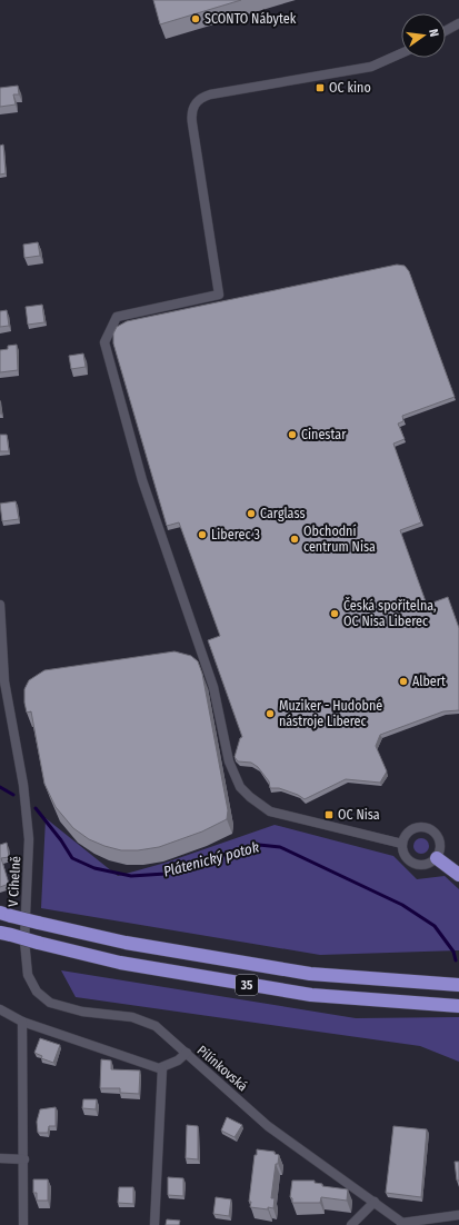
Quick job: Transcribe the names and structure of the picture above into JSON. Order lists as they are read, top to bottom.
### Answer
{
  "streets": {
    "highway": ["35"],
    "street": ["V Cihelně", "Pilínkovská"]
  },
  "crossings": [
    ["V Cihelně", "Pilínkovská"]
  ],
  "water": ["Plátenický potok"],
  "places": {
    "other": [
      "SCONTO Nábytek",
      "Cinestar",
      "Carglass",
      "Liberec 3",
      "Obchodní centrum Nisa",
      "Česká spořitelna, OC Nisa Liberec",
      "Albert",
      "Muziker - Hudobné nástroje Liberec"
    ],
    "transit": ["OC kino", "OC Nisa"]
  },
  "north": "right"
}
